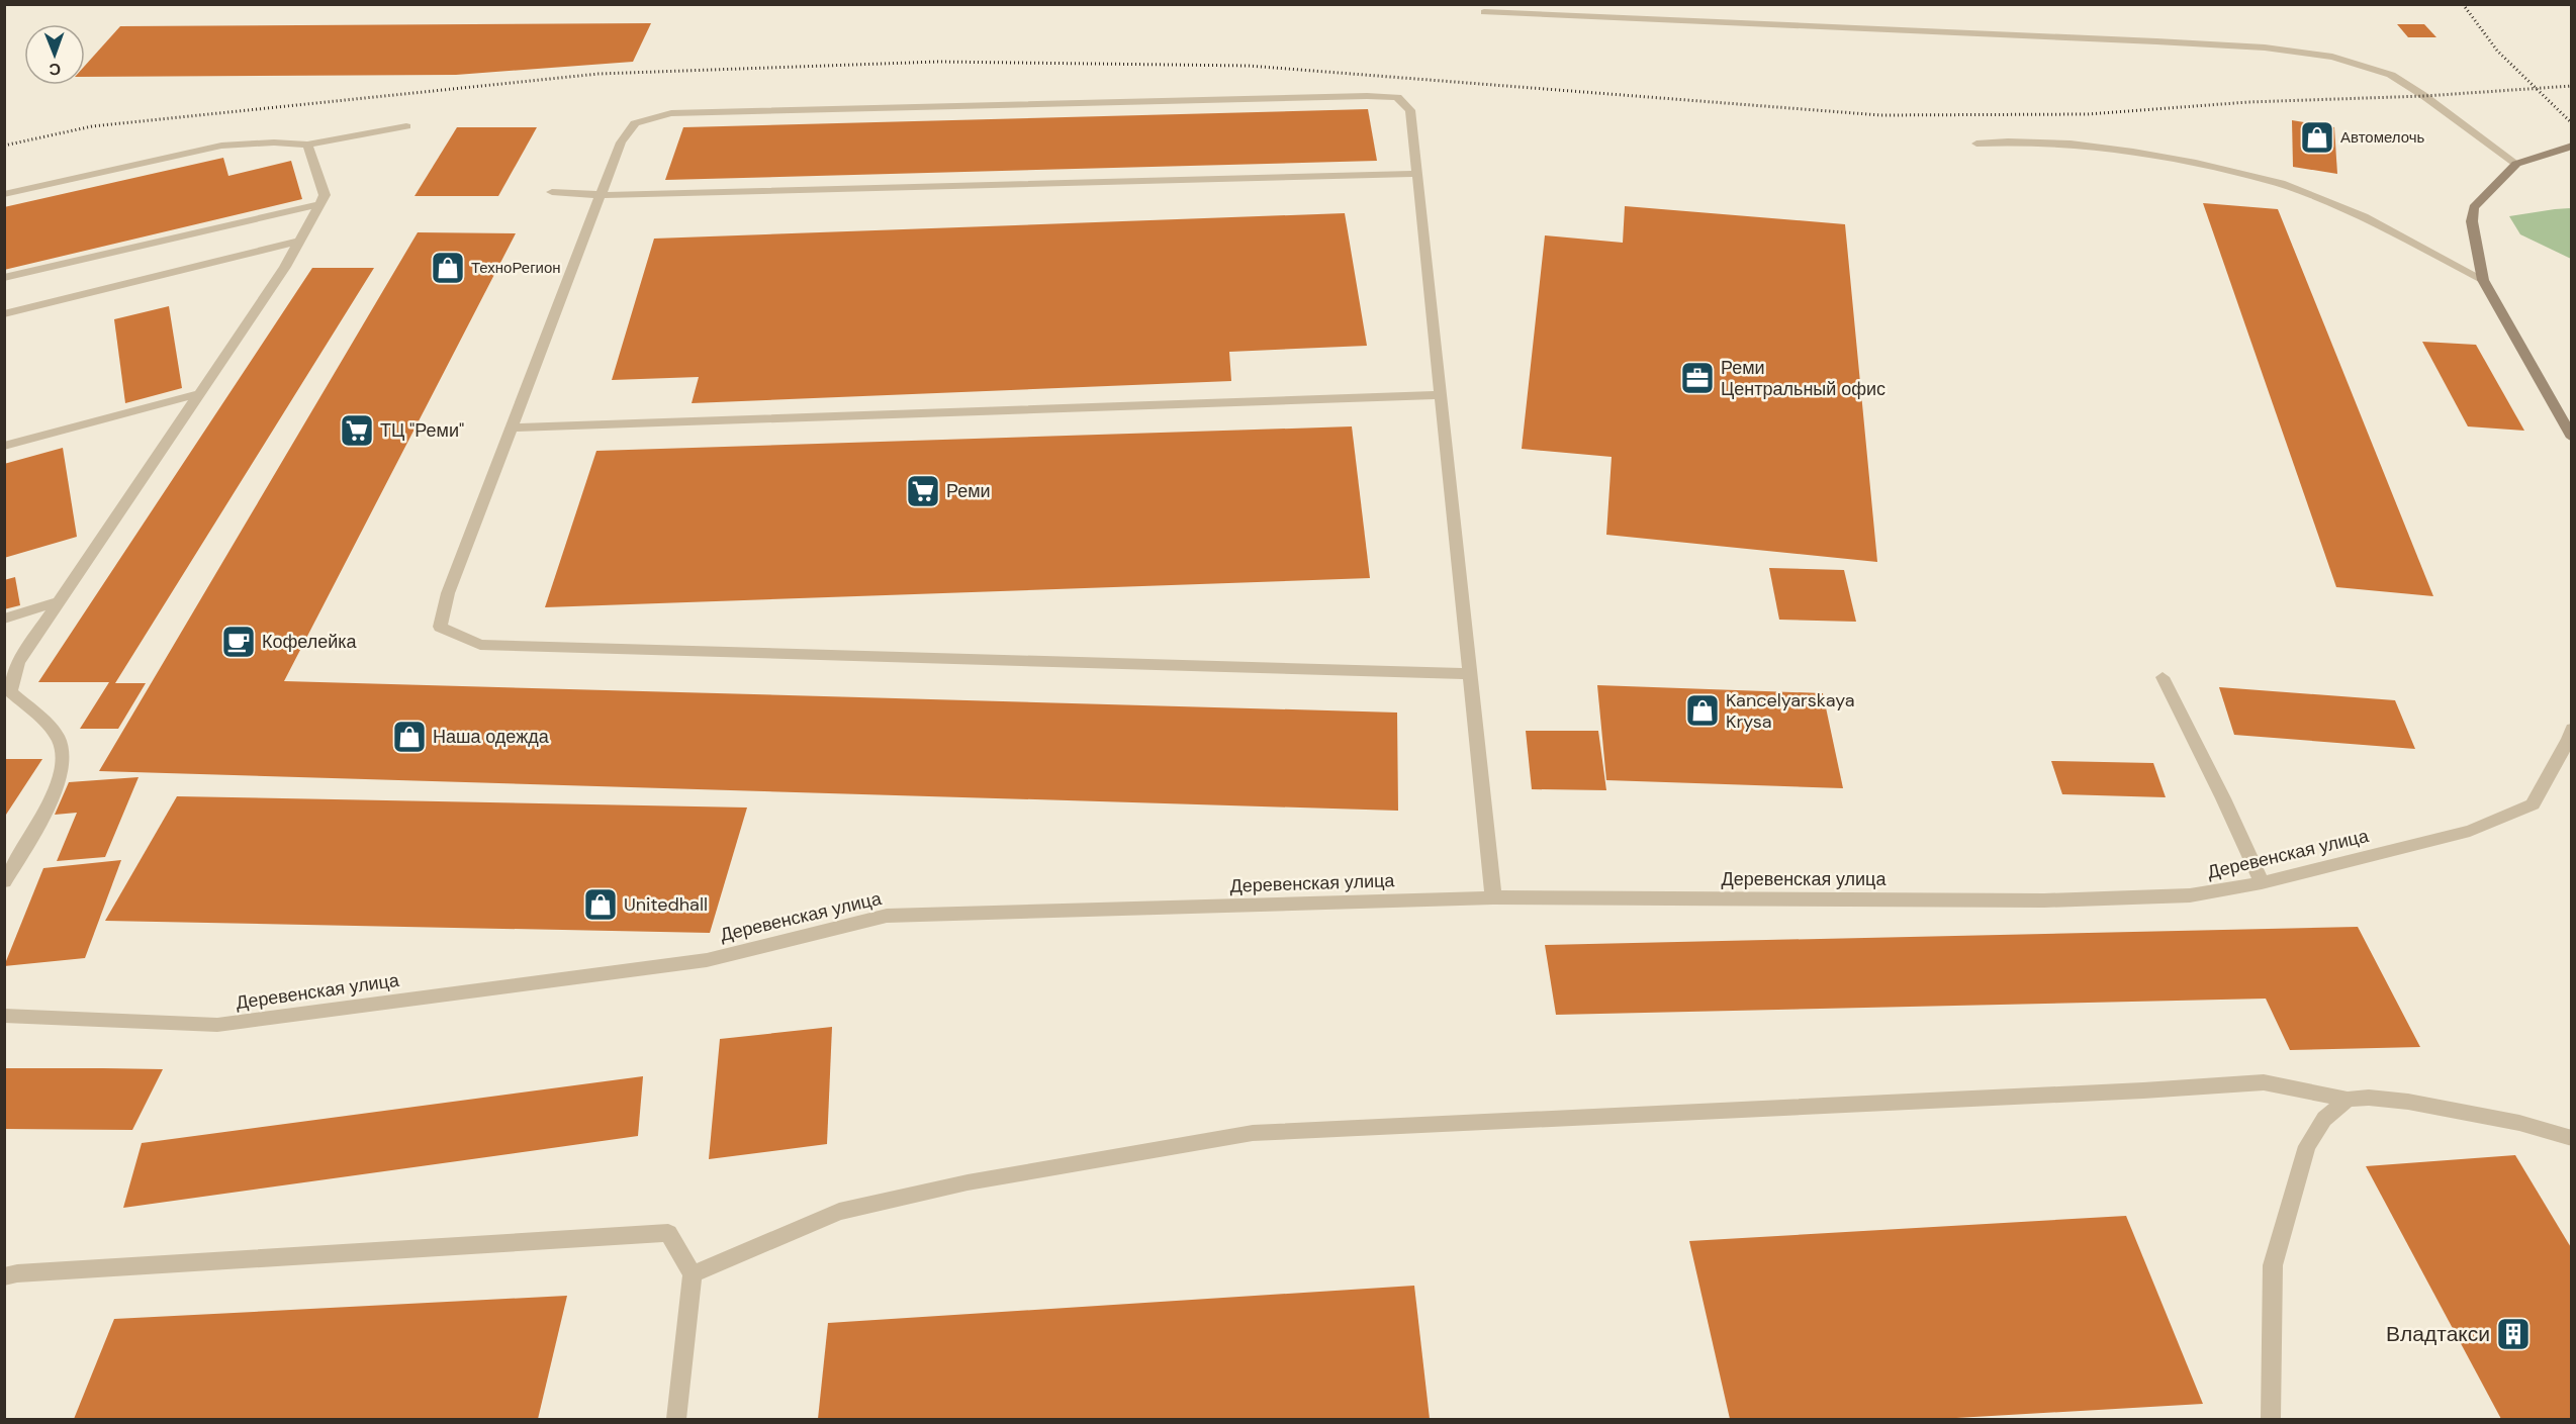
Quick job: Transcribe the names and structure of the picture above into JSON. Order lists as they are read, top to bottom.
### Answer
{
  "streets": {
    "lane": ["Деревенская улица"]
  },
  "places": {
    "shop": [
      "Автомелочь",
      "ТехноРегион",
      "Kancelyarskaya Krysa",
      "Наша одежда",
      "Unitedhall"
    ],
    "office": ["Реми Центральный офис"],
    "supermarket": ["ТЦ \"Реми\"", "Реми"],
    "cafe": ["Кофелейка"],
    "building": ["Владтакси"]
  },
  "north": "bottom"
}
